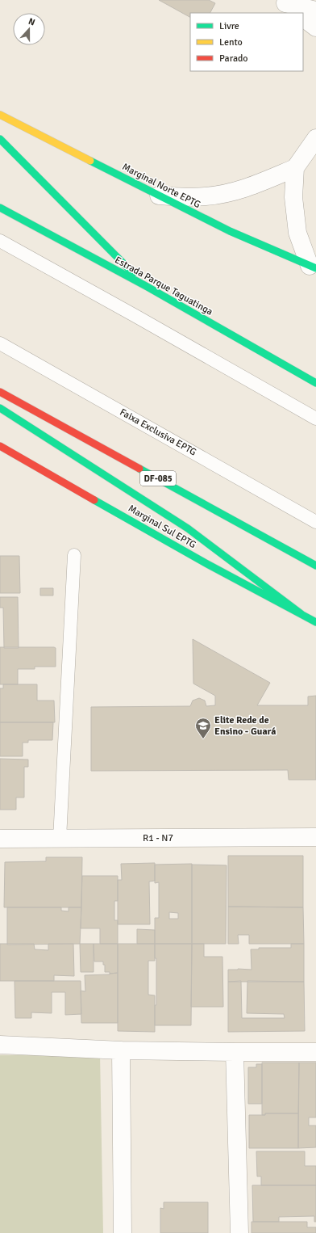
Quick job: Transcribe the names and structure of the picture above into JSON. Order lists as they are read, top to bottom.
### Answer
{
  "streets": {
    "main road": [
      "Marginal Norte EPTG",
      "Estrada Parque Taguatinga",
      "DF-085",
      "Marginal Sul EPTG"
    ],
    "street": ["R1 - N7"],
    "lane": ["Faixa Exclusiva EPTG"]
  },
  "places": {
    "school or university": ["Elite Rede de Ensino - Guará"]
  },
  "legend": ["Livre", "Lento", "Parado"],
  "north": "top"
}
